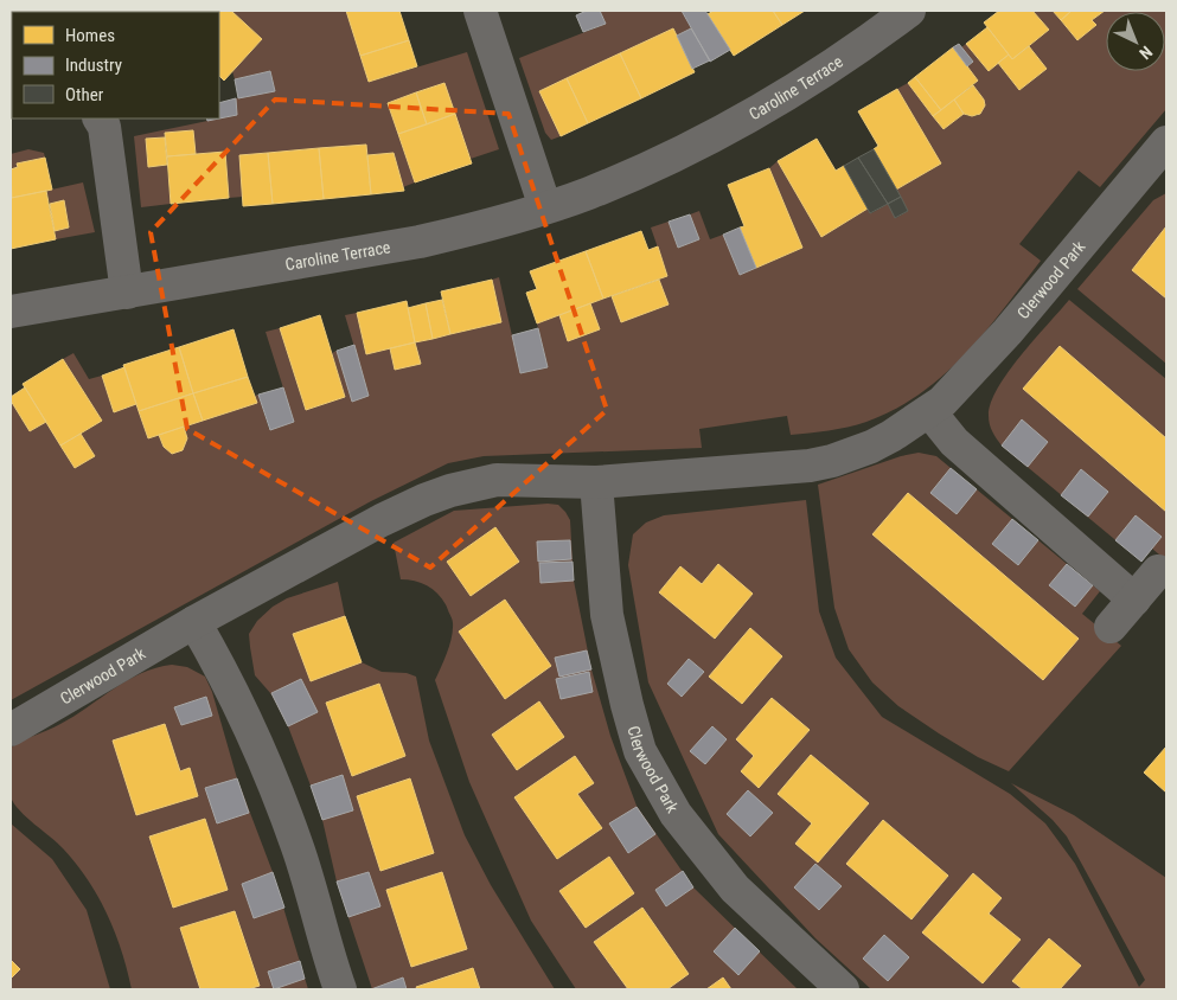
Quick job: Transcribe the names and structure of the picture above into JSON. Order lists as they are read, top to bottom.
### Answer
{
  "streets": {
    "street": ["Caroline Terrace", "Clerwood Park"]
  },
  "legend": ["Homes", "Industry", "Other"],
  "north": "bottom right"
}
